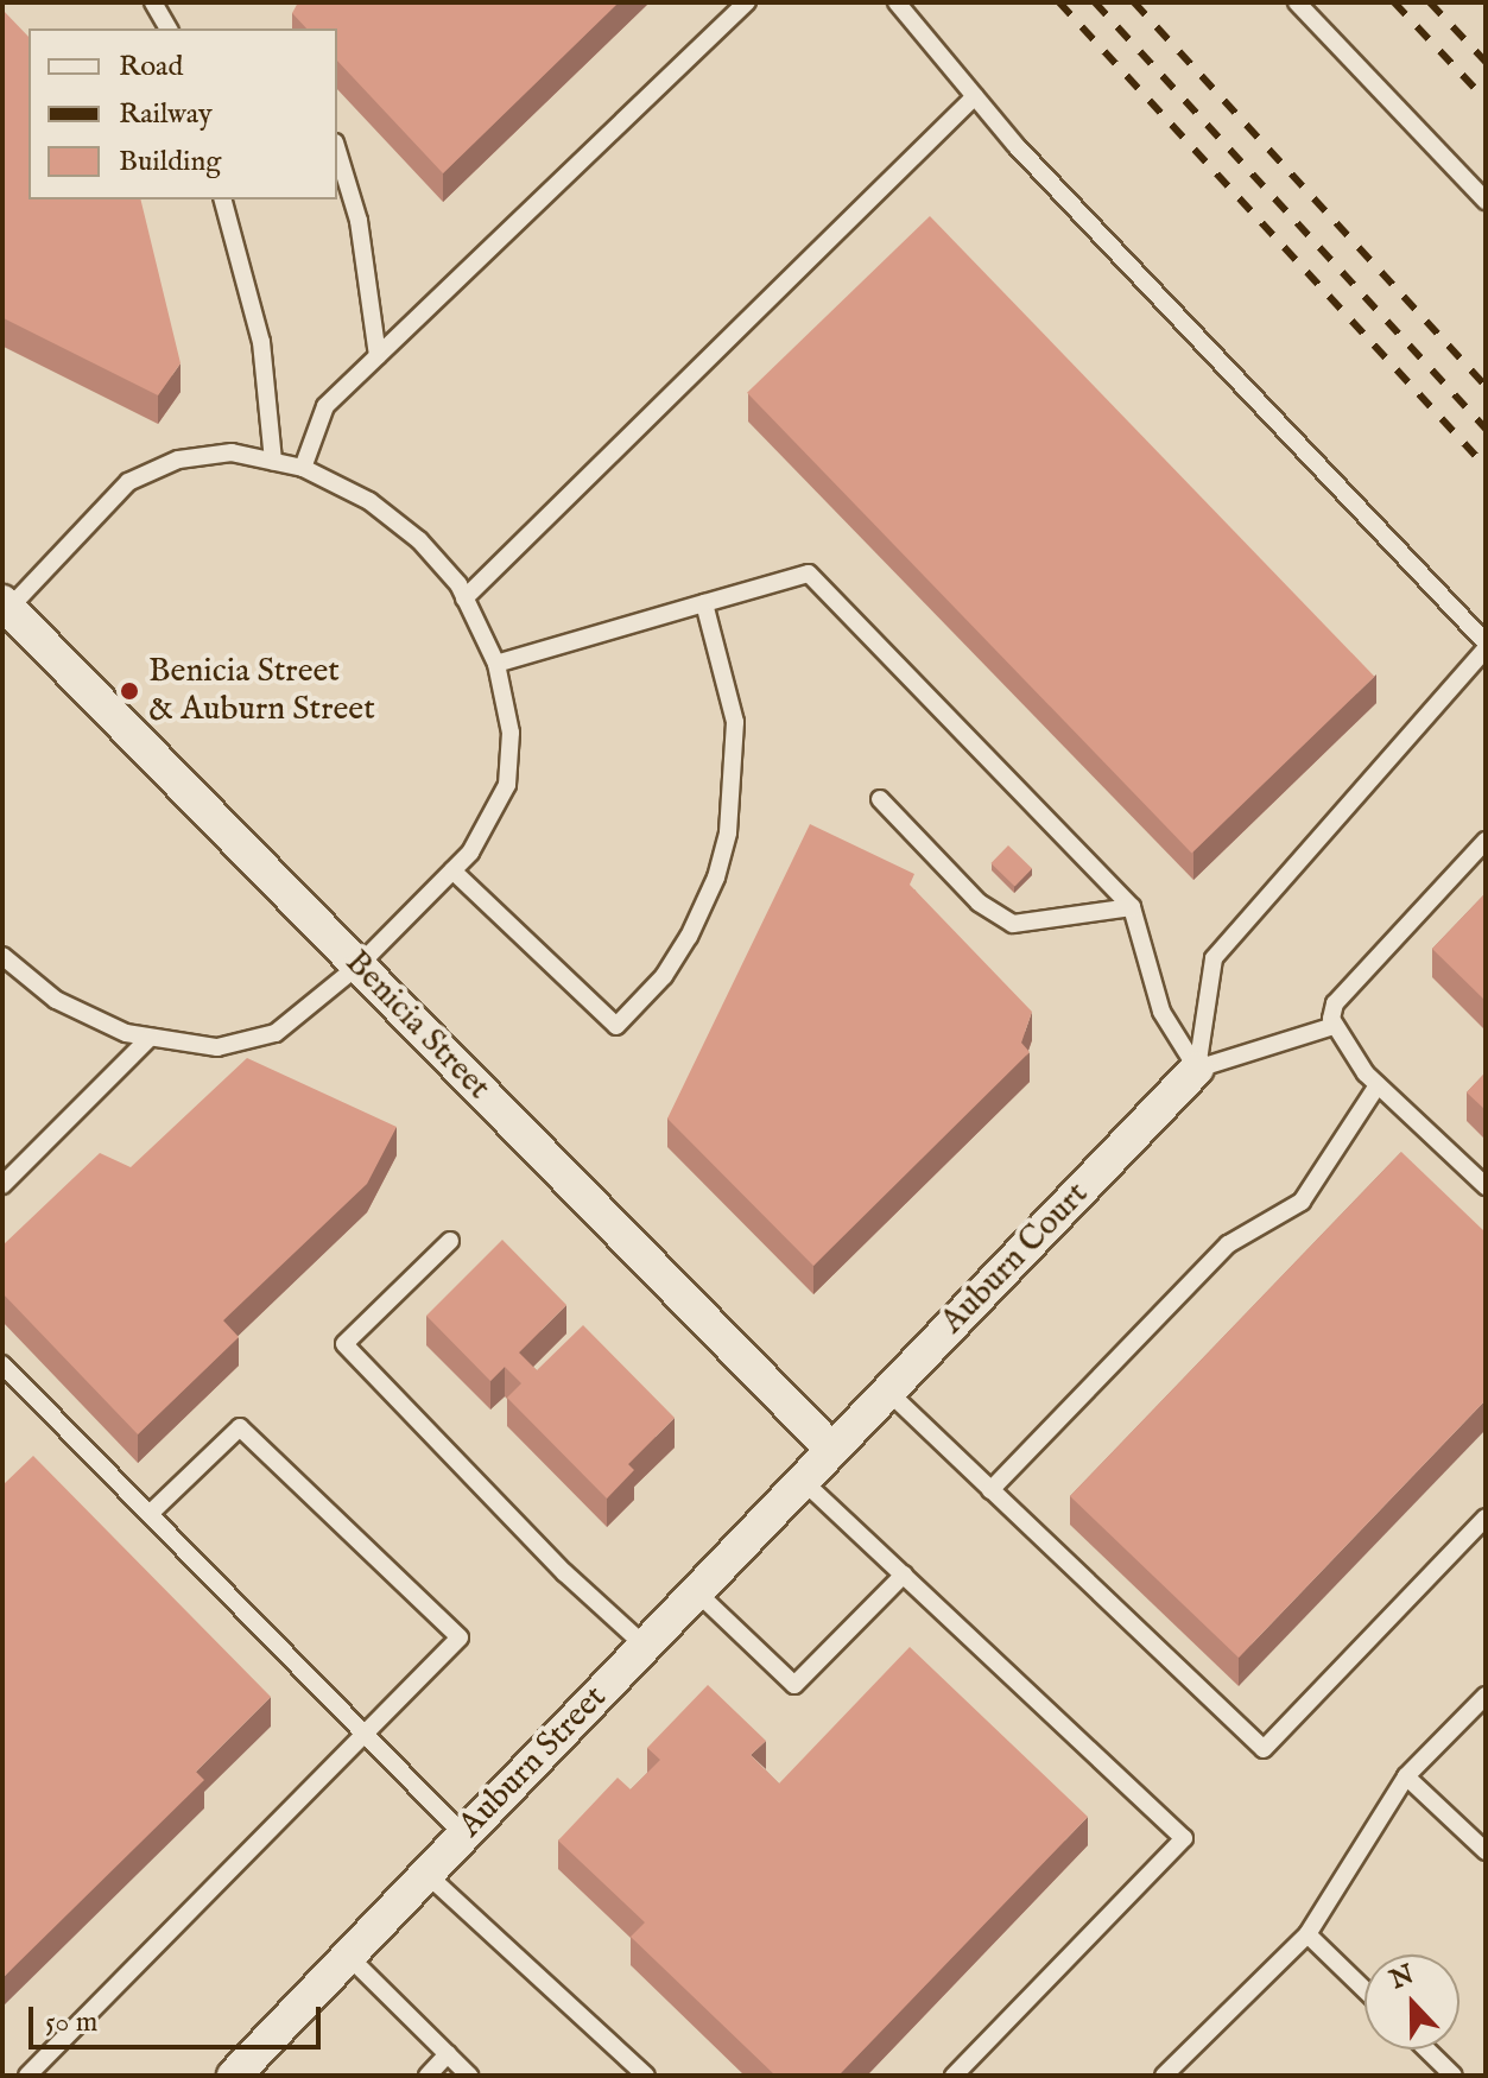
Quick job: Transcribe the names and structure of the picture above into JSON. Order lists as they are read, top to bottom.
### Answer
{
  "streets": {
    "street": ["Benicia Street", "Auburn Court", "Auburn Street"]
  },
  "crossings": [
    ["Benicia Street", "Auburn Court"],
    ["Benicia Street", "Auburn Street"],
    ["Auburn Court", "Auburn Street"]
  ],
  "places": ["Benicia Street & Auburn Street"],
  "legend": ["Road", "Railway", "Building"],
  "scale_bar": "50 m",
  "north": "top"
}
